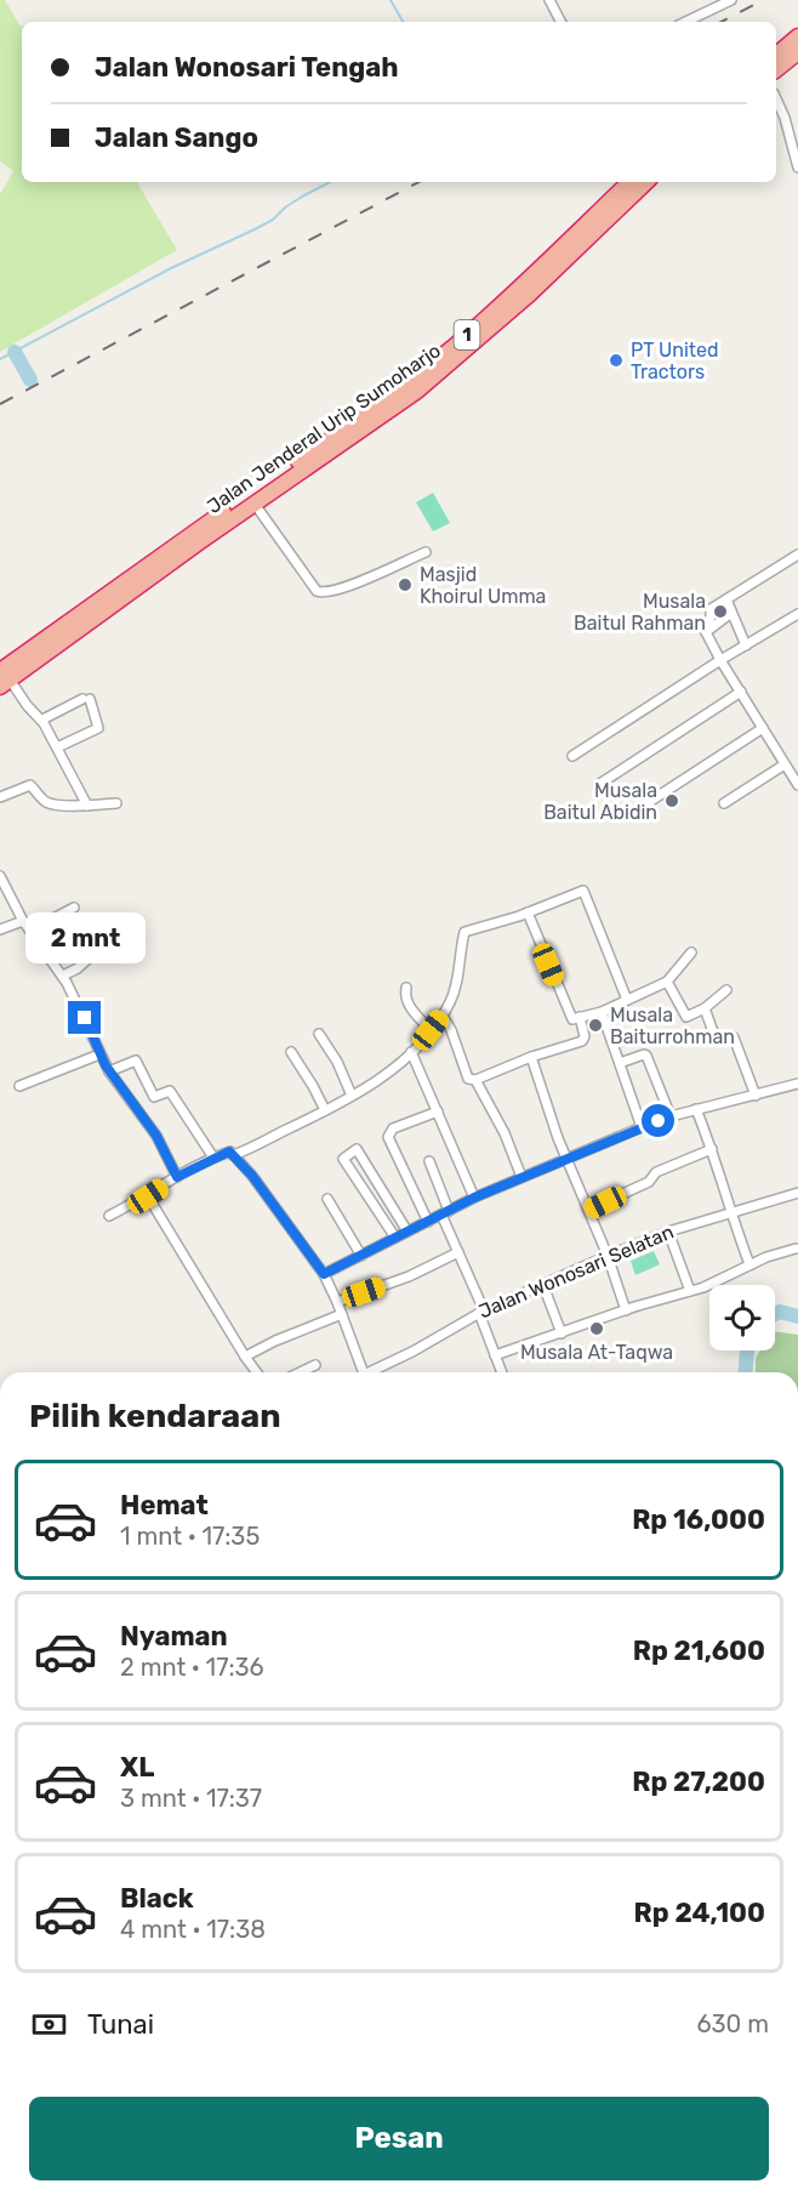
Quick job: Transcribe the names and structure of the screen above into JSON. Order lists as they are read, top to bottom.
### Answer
{
  "streets": {
    "highway": ["1", "Jalan Jenderal Urip Sumoharjo"],
    "street": ["Jalan Wonosari Selatan"]
  },
  "places": [
    "PT United Tractors",
    "Masjid Khoirul Umma",
    "Musala Baitul Rahman",
    "Musala Baitul Abidin",
    "Musala Baiturrohman",
    "Musala At-Taqwa"
  ],
  "page": {
    "banner": ["Jalan Wonosari Tengah", "Jalan Sango"],
    "bubble": "2 mnt",
    "heading": "Pilih kendaraan",
    "list": [
      {
        "name": "Hemat",
        "note": "1 mnt · 17:35",
        "value": "Rp 16,000"
      },
      {
        "name": "Nyaman",
        "note": "2 mnt · 17:36",
        "value": "Rp 21,600"
      },
      {
        "name": "XL",
        "note": "3 mnt · 17:37",
        "value": "Rp 27,200"
      },
      {
        "name": "Black",
        "note": "4 mnt · 17:38",
        "value": "Rp 24,100"
      }
    ],
    "pay": ["Tunai", "630 m"],
    "buttons": "Pesan"
  }
}
